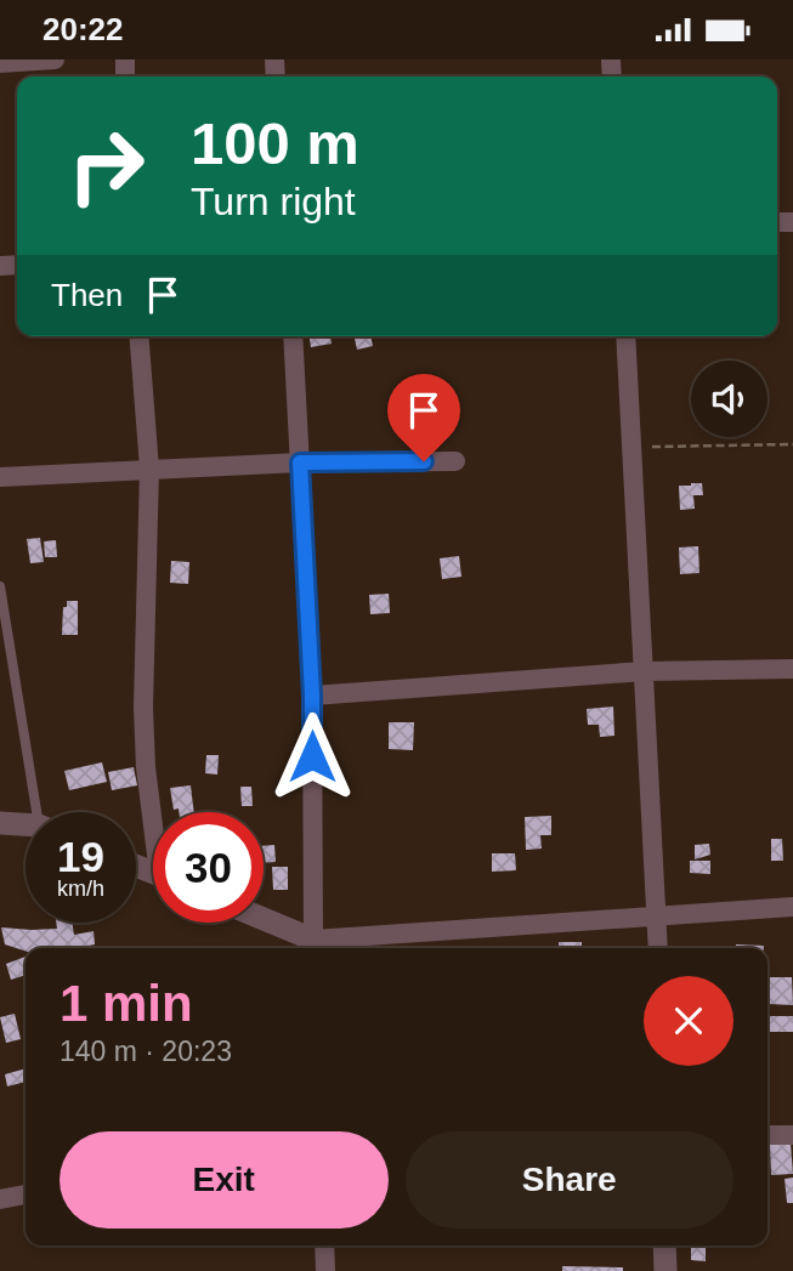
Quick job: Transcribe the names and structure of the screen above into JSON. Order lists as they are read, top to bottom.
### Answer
{
  "page": {
    "status": "20:22",
    "turn": ["100 m", "Turn right"],
    "then": "Then",
    "speed": "19 km/h",
    "limit": "30",
    "heading": ["1 min", "140 m · 20:23"],
    "buttons": ["Exit", "Share"]
  }
}
